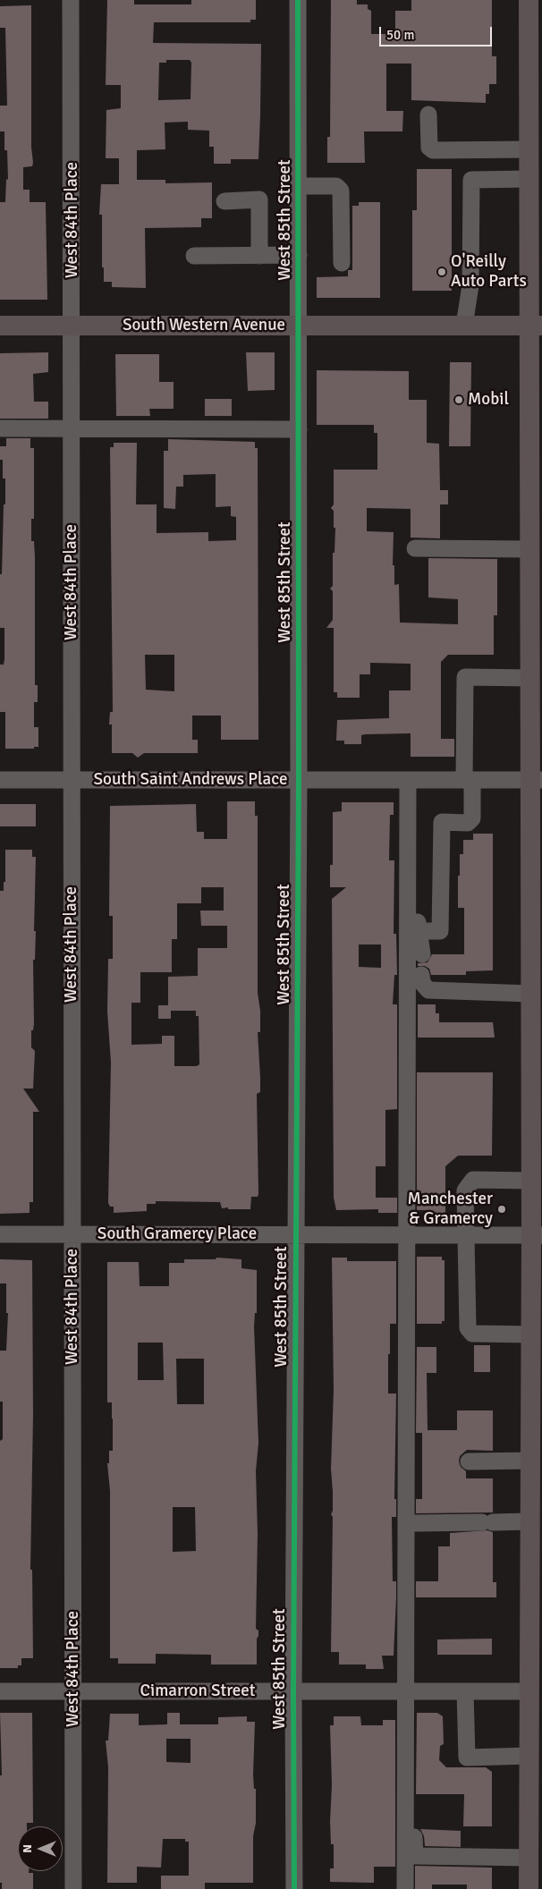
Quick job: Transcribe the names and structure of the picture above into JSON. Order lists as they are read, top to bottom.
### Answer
{
  "streets": {
    "main road": ["South Western Avenue"],
    "street": [
      "West 84th Place",
      "West 85th Street",
      "South Saint Andrews Place",
      "South Gramercy Place",
      "Cimarron Street"
    ]
  },
  "crossings": [
    ["West 84th Place", "South Western Avenue"],
    ["West 84th Place", "South Saint Andrews Place"],
    ["West 84th Place", "South Gramercy Place"],
    ["West 84th Place", "Cimarron Street"],
    ["West 85th Street", "South Western Avenue"],
    ["West 85th Street", "South Saint Andrews Place"],
    ["West 85th Street", "South Gramercy Place"],
    ["West 85th Street", "Cimarron Street"]
  ],
  "places": ["O'Reilly Auto Parts", "Mobil", "Manchester & Gramercy"],
  "scale_bar": "50 m",
  "north": "left"
}
